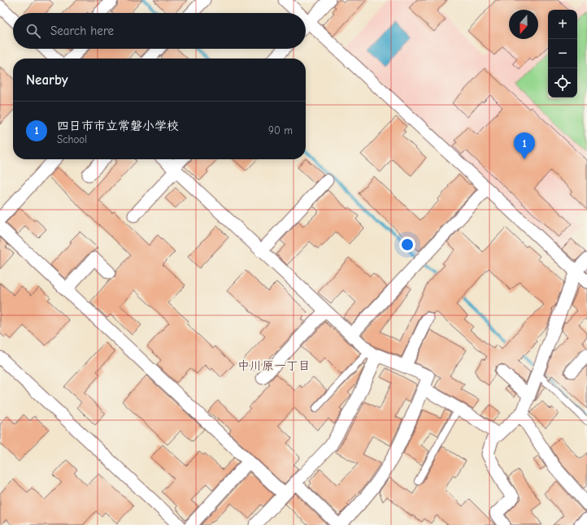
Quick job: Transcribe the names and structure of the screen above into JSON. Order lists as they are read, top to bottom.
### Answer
{
  "districts": ["中川原一丁目"],
  "north": "bottom",
  "page": {
    "map_buttons": ["+", "−"],
    "search": "Search here",
    "heading": "Nearby",
    "list": [
      {
        "mark": "1",
        "name": "四日市市立常磐小学校",
        "note": "School",
        "value": "90 m"
      }
    ],
    "pins": "1"
  }
}
